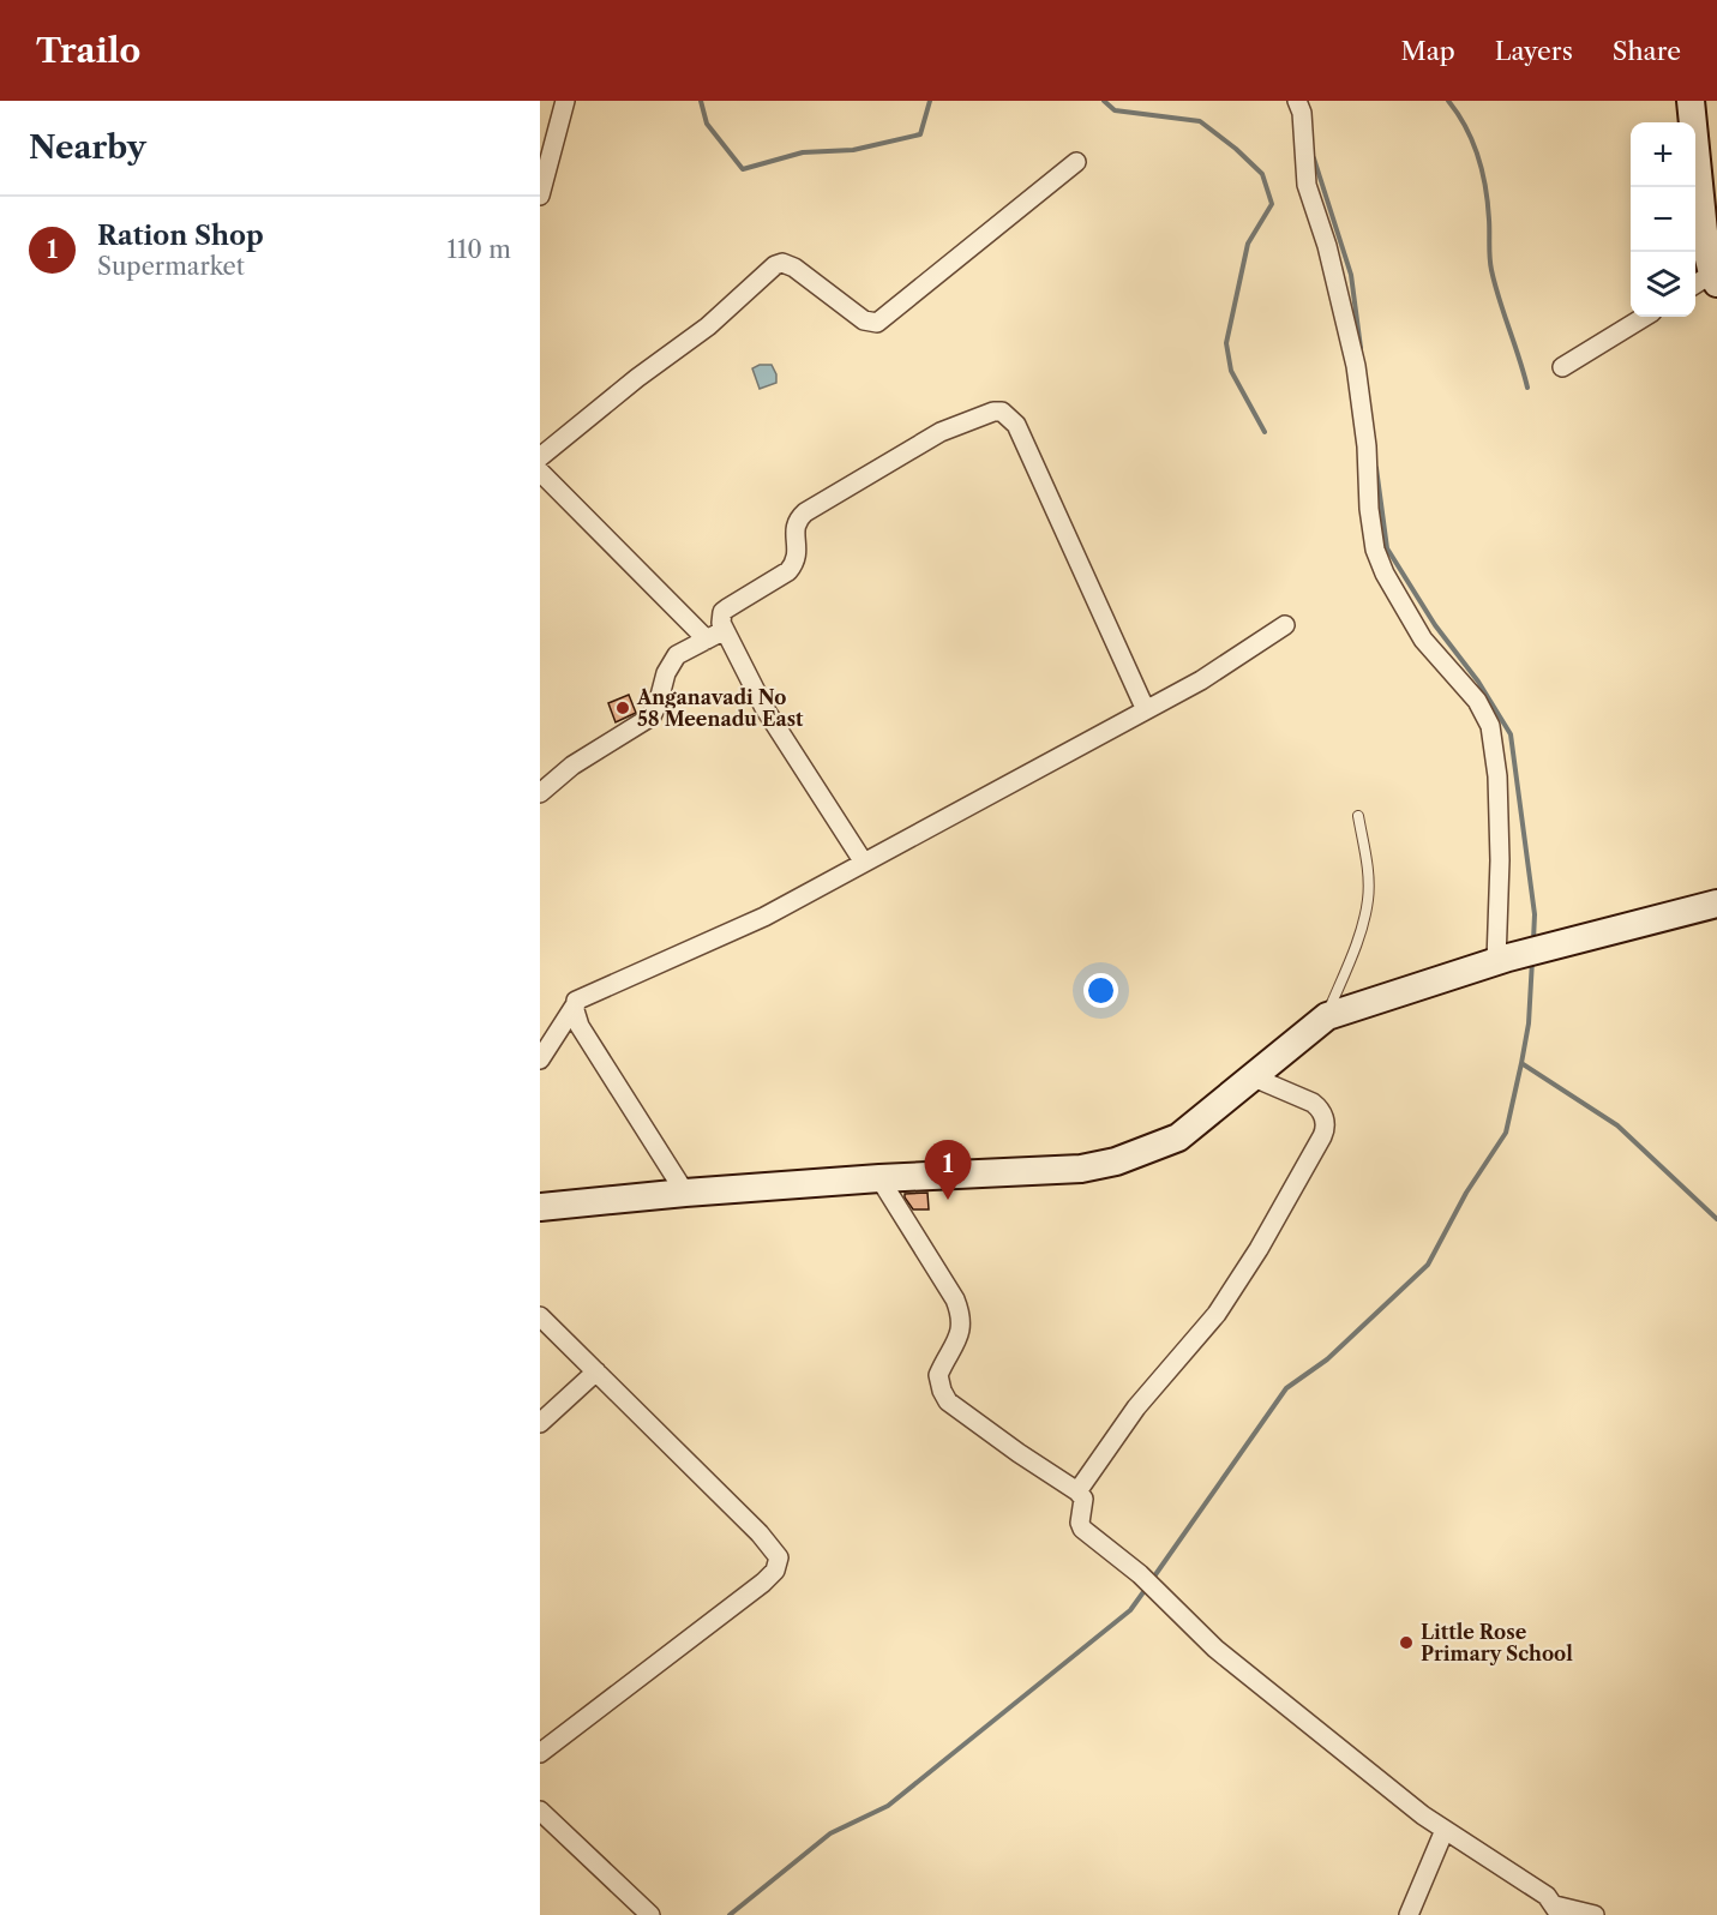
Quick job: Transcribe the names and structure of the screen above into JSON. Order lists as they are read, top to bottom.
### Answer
{
  "places": ["Anganavadi No 58 Meenadu East", "Little Rose Primary School"],
  "page": {
    "header": "Trailo",
    "nav": ["Map", "Layers", "Share"],
    "heading": "Nearby",
    "map_buttons": ["+", "−"],
    "list": [
      {
        "mark": "1",
        "name": "Ration Shop",
        "note": "Supermarket",
        "value": "110 m"
      }
    ],
    "pins": "1"
  }
}
